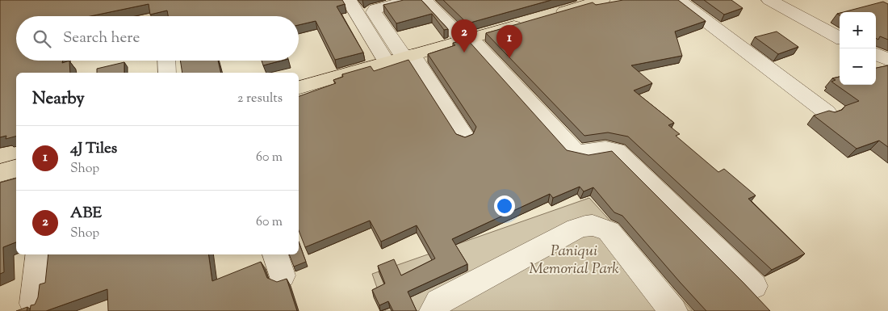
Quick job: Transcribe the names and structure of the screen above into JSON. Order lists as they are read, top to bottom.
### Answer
{
  "parks": ["Paniqui Memorial Park"],
  "page": {
    "map_buttons": ["+", "−"],
    "search": "Search here",
    "pins": ["2", "1"],
    "heading": ["Nearby", "2 results"],
    "list": [
      {
        "mark": "1",
        "name": "4J Tiles",
        "note": "Shop",
        "value": "60 m"
      },
      {
        "mark": "2",
        "name": "ABE",
        "note": "Shop",
        "value": "60 m"
      }
    ]
  }
}
